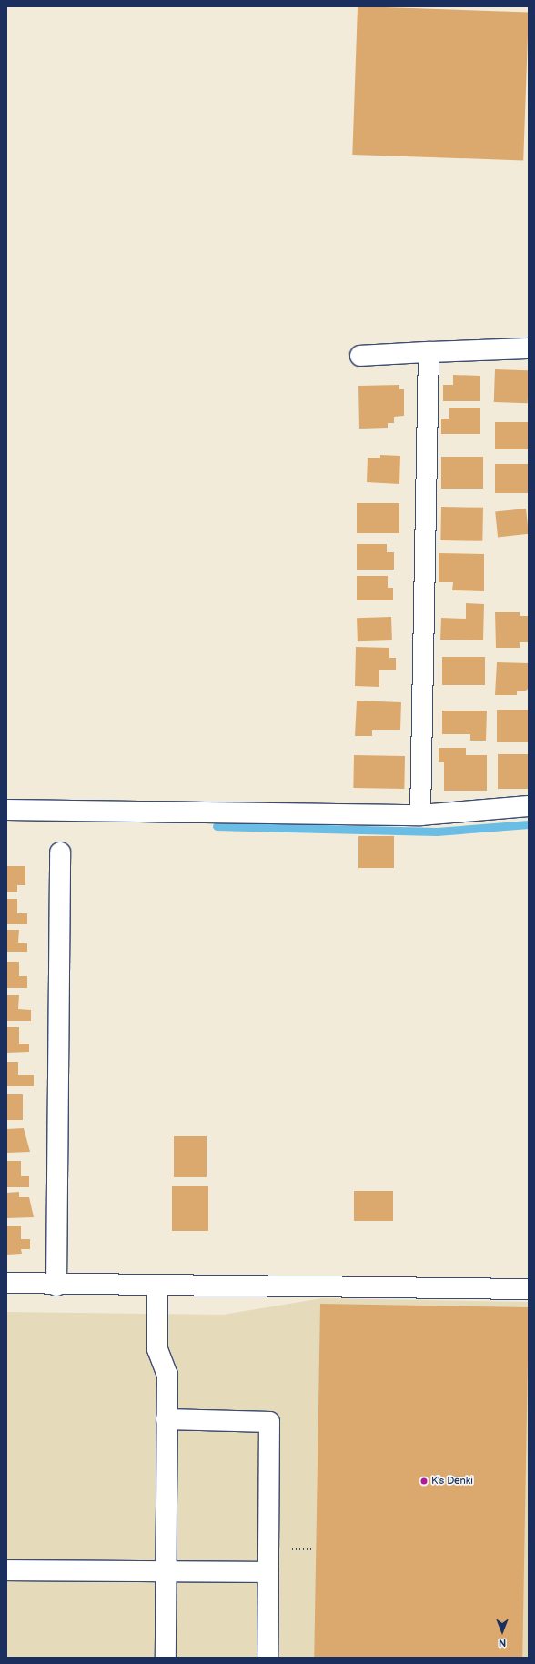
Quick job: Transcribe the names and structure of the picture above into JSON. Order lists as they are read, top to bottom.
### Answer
{
  "places": ["K's Denki"],
  "north": "bottom"
}
